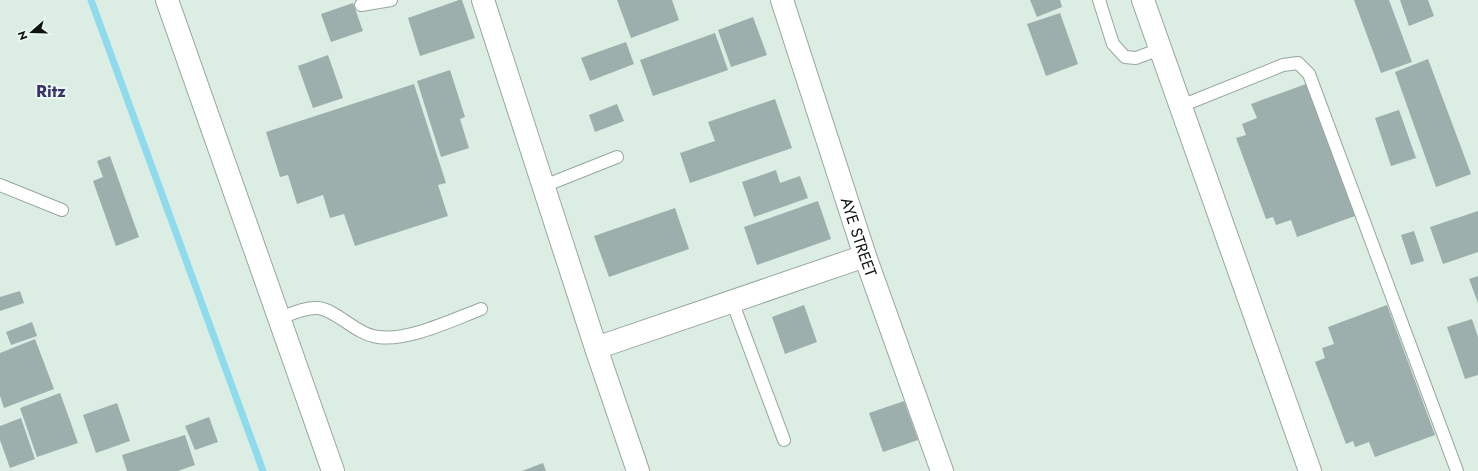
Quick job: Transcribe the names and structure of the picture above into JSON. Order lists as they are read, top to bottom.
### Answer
{
  "streets": {
    "street": ["AYE STREET"]
  },
  "districts": ["Ritz"],
  "north": "left"
}
